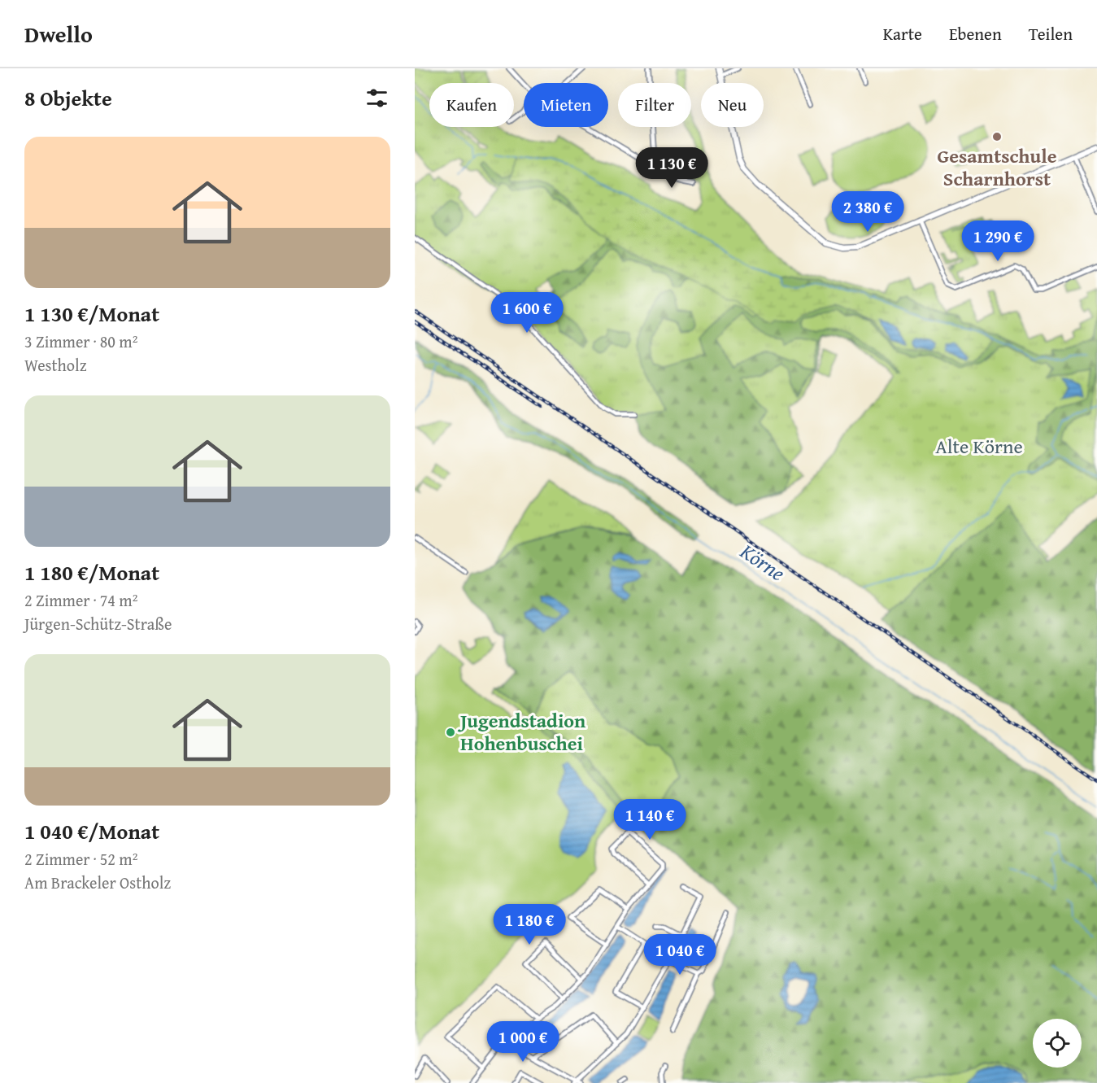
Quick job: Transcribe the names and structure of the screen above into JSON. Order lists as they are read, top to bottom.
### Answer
{
  "water": ["Körne"],
  "parks": ["Alte Körne"],
  "places": ["Gesamtschule Scharnhorst", "Jugendstadion Hohenbuschei"],
  "page": {
    "header": "Dwello",
    "nav": ["Karte", "Ebenen", "Teilen"],
    "heading": "8 Objekte",
    "chip": [
      "Kaufen",
      "Mieten",
      "Filter",
      "Neu"
    ],
    "list": [
      {
        "name": "1 130 €/Monat",
        "note": "3 Zimmer · 80 m² · Westholz"
      },
      {
        "name": "1 180 €/Monat",
        "note": "2 Zimmer · 74 m² · Jürgen-Schütz-Straße"
      },
      {
        "name": "1 040 €/Monat",
        "note": "2 Zimmer · 52 m² · Am Brackeler Ostholz"
      }
    ],
    "price": [
      "1 130 €",
      "2 380 €",
      "1 290 €",
      "1 600 €",
      "1 140 €",
      "1 180 €",
      "1 040 €",
      "1 000 €"
    ]
  }
}
